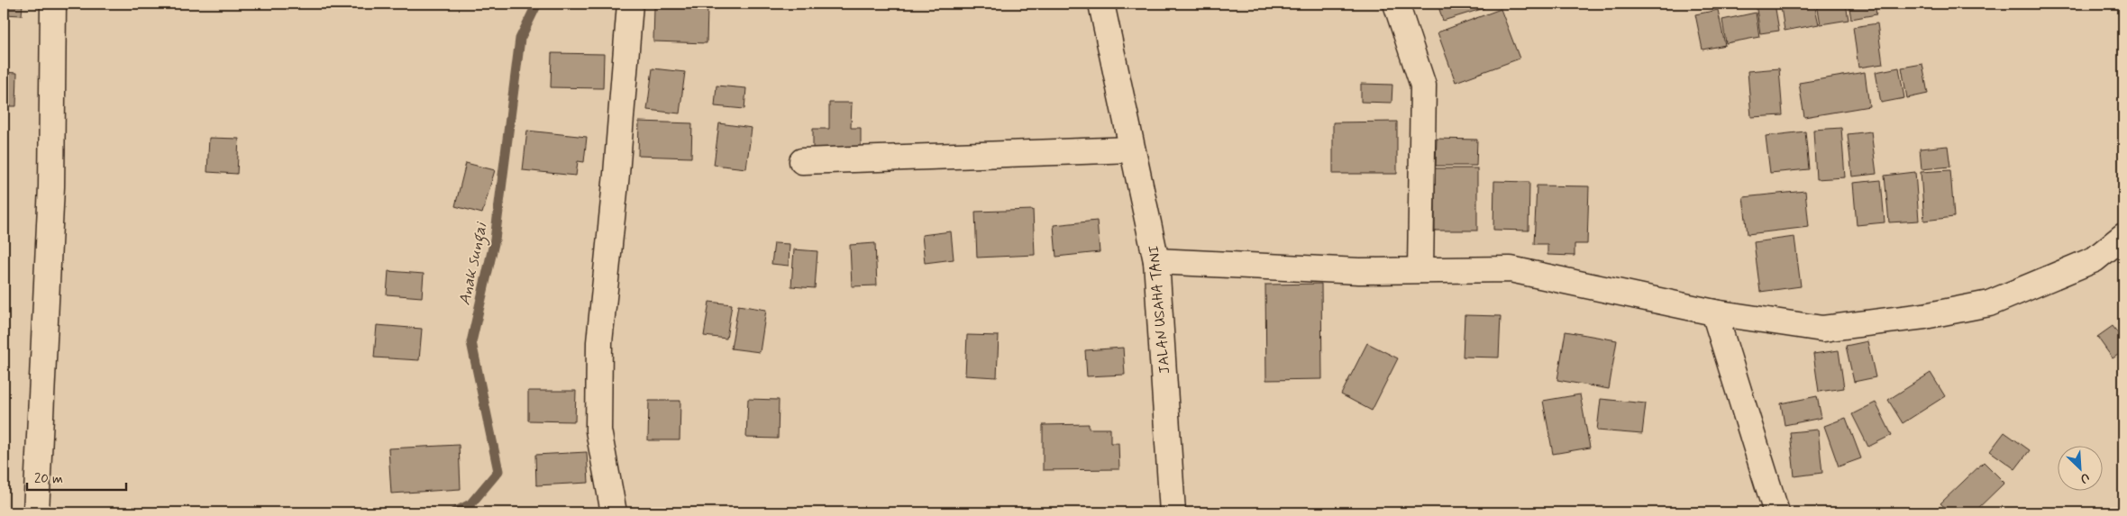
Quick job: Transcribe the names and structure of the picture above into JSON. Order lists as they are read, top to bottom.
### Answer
{
  "streets": {
    "street": ["JALAN USAHA TANI"]
  },
  "water": ["Anak sungai"],
  "scale_bar": "20 m",
  "north": "bottom right"
}
